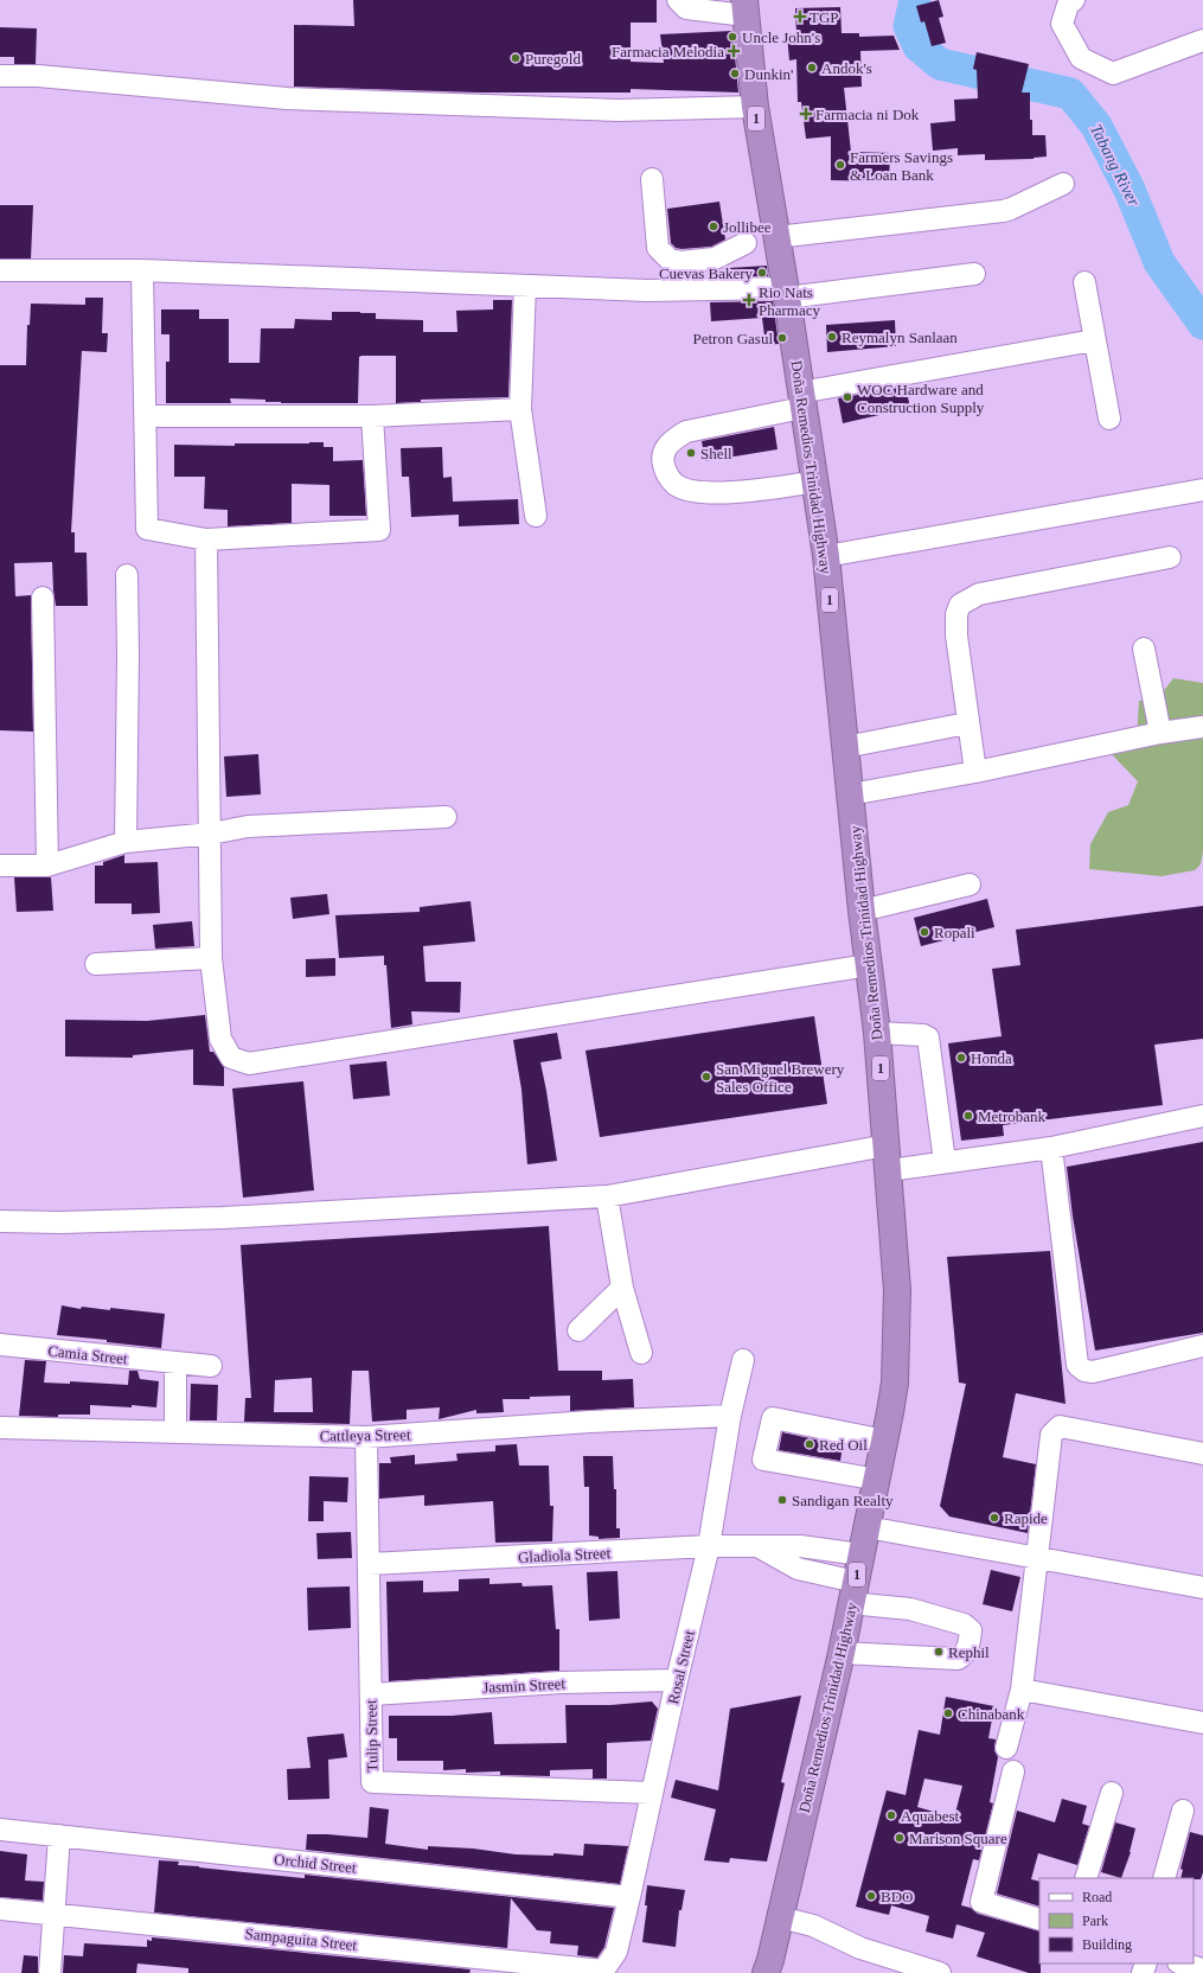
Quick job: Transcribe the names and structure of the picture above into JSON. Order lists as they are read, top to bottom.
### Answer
{
  "streets": {
    "highway": ["1", "Doña Remedios Trinidad Highway"],
    "street": [
      "Camia Street",
      "Cattleya Street",
      "Gladiola Street",
      "Rosal Street",
      "Jasmin Street",
      "Tulip Street",
      "Orchid Street",
      "Sampaguita Street"
    ]
  },
  "crossings": [
    ["Doña Remedios Trinidad Highway", "Gladiola Street"],
    ["Cattleya Street", "Rosal Street"],
    ["Cattleya Street", "Tulip Street"],
    ["Gladiola Street", "Rosal Street"],
    ["Gladiola Street", "Tulip Street"],
    ["Rosal Street", "Jasmin Street"],
    ["Rosal Street", "Tulip Street"],
    ["Rosal Street", "Orchid Street"],
    ["Rosal Street", "Sampaguita Street"],
    ["Jasmin Street", "Tulip Street"]
  ],
  "water": ["Tabang River"],
  "places": {
    "health": [
      "TGP",
      "Farmacia Melodia",
      "Farmacia ni Dok",
      "Rio Nats Pharmacy"
    ],
    "other": [
      "Uncle John's",
      "Puregold",
      "Andok's",
      "Dunkin'",
      "Farmers Savings & Loan Bank",
      "Jollibee",
      "Cuevas Bakery",
      "Reymalyn Sanlaan",
      "Petron Gasul",
      "WOC Hardware and Construction Supply",
      "Shell",
      "Ropali",
      "Honda",
      "San Miguel Brewery Sales Office",
      "Metrobank",
      "Red Oil",
      "Sandigan Realty",
      "Rapide",
      "Rephil",
      "Chinabank",
      "Aquabest",
      "Marison Square",
      "BDO"
    ]
  },
  "legend": ["Road", "Park", "Building"]
}
